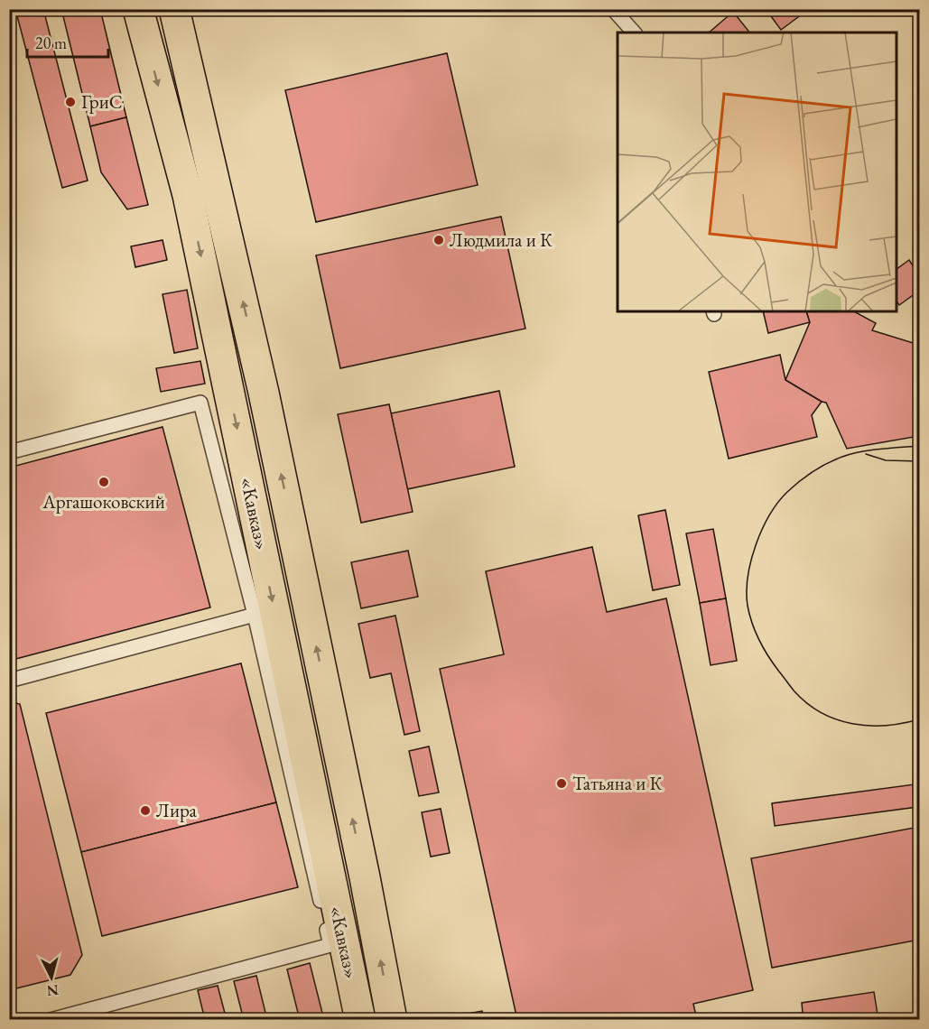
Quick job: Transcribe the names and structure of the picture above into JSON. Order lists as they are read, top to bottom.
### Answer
{
  "streets": {
    "main road": ["«Кавказ»"]
  },
  "places": [
    "ГриС",
    "Людмила и К",
    "Аргашоковский",
    "Татьяна и К",
    "Лира"
  ],
  "scale_bar": "20 m",
  "north": "bottom"
}
